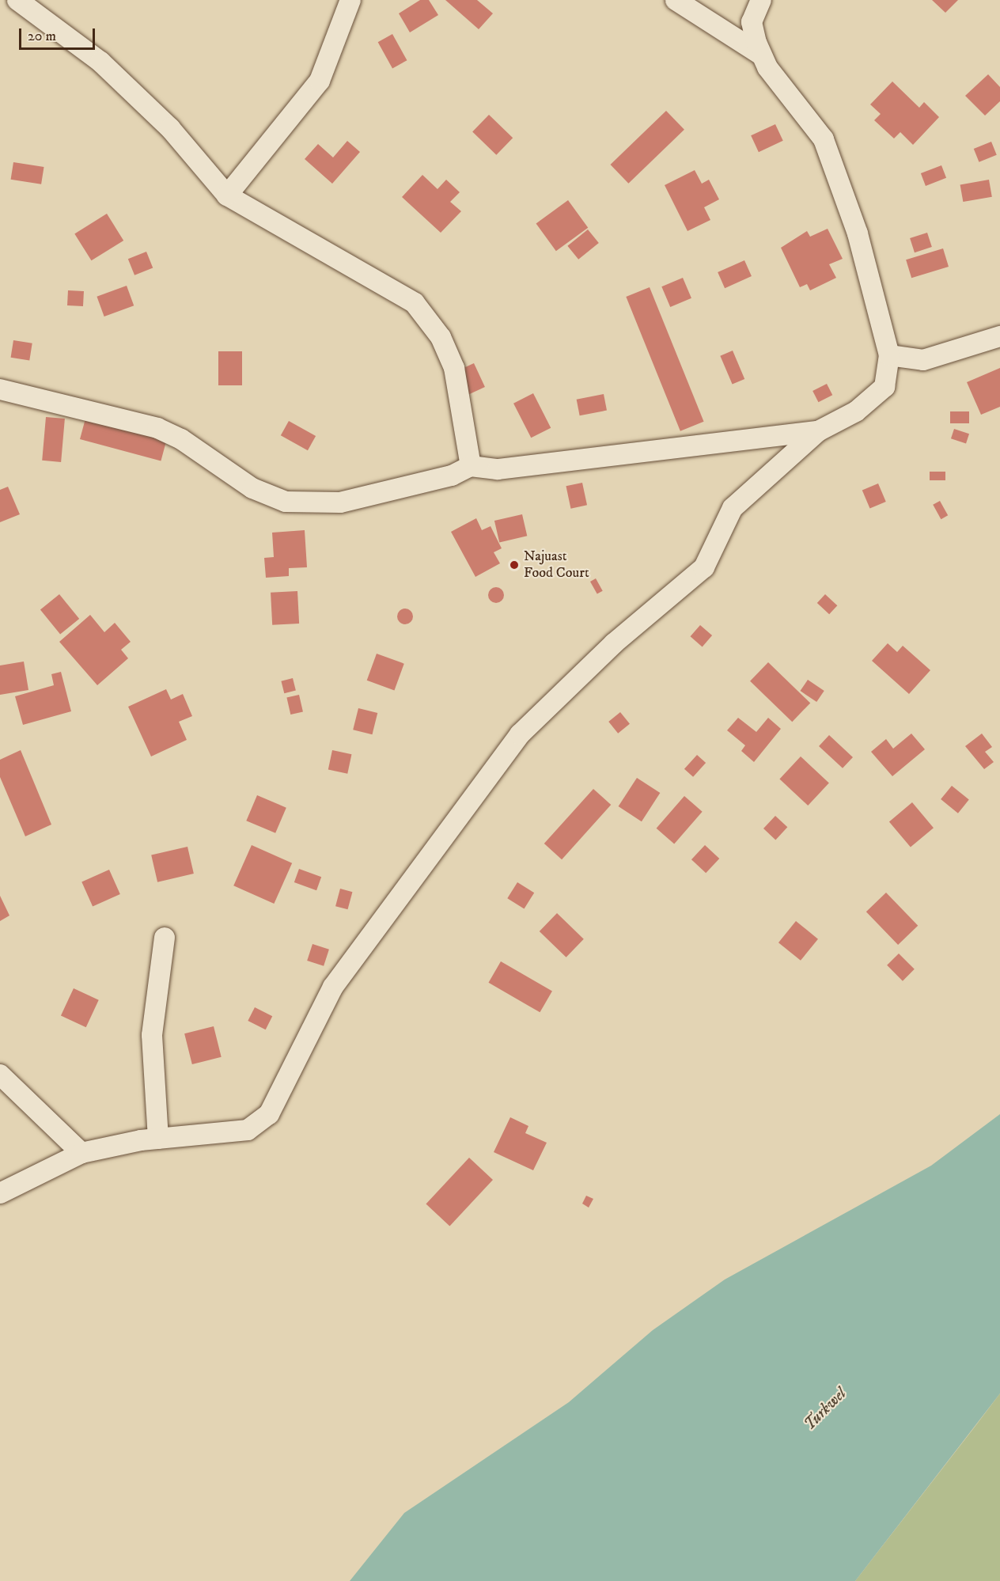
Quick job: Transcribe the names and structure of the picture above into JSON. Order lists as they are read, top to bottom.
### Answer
{
  "water": ["Turkwel"],
  "places": ["Najuast Food Court"],
  "scale_bar": "20 m"
}
